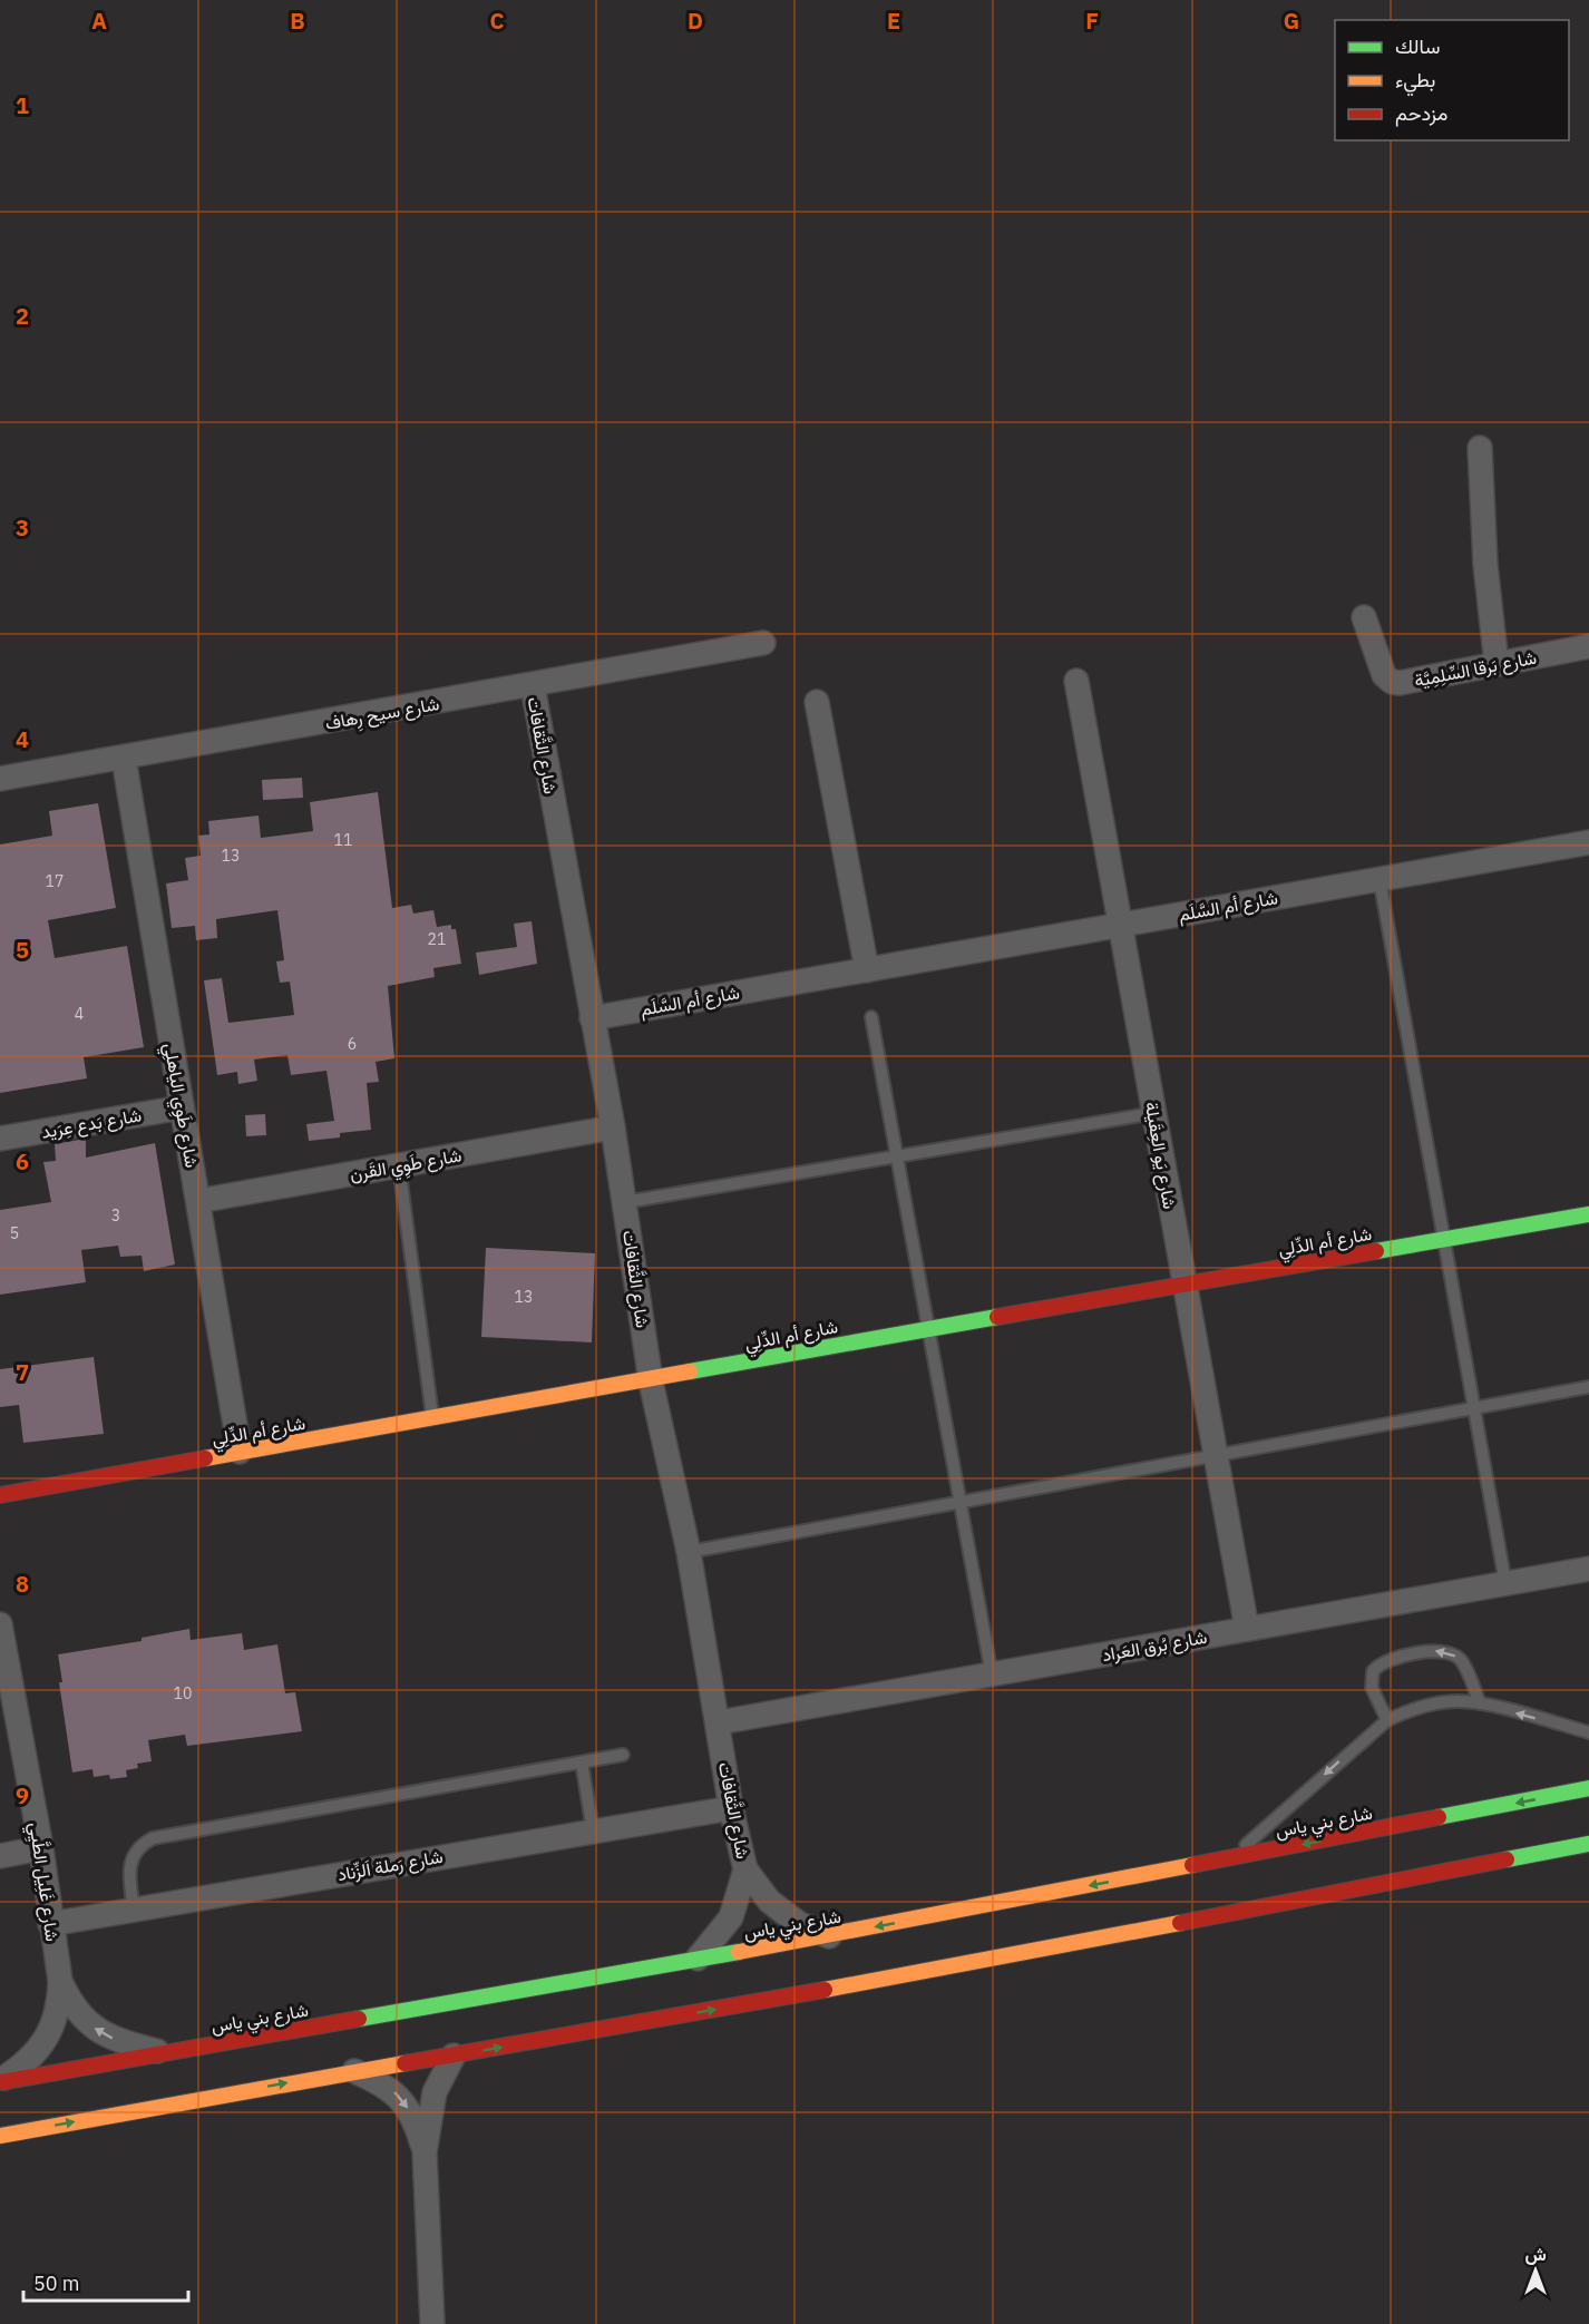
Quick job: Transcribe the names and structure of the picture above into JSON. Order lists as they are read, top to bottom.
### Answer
{
  "streets": {
    "main road": ["شارع أم الدِّلِي", "شارع بني ياس"],
    "street": [
      "شارع بَرقا السِّلِمِيَّة",
      "شارع سيح رِهاف",
      "شارع الثَّقافات",
      "شارع أم السَّلَم",
      "شارع طَوِي الياهلِي",
      "شارع بَدع عِرَيد",
      "شارع يَو العِقَيلة",
      "شارع طَوِي القَرن",
      "شارع بُرق العَراد",
      "شارع رَملة اَلزِّناد",
      "شارع غَلِيل الطَّيِي"
    ]
  },
  "crossings": [
    ["شارع سيح رِهاف", "شارع الثَّقافات"],
    ["شارع سيح رِهاف", "شارع طَوِي الياهلِي"],
    ["شارع الثَّقافات", "شارع أم السَّلَم"],
    ["شارع الثَّقافات", "شارع طَوِي القَرن"],
    ["شارع الثَّقافات", "شارع أم الدِّلِي"],
    ["شارع الثَّقافات", "شارع بُرق العَراد"],
    ["شارع الثَّقافات", "شارع بني ياس"],
    ["شارع الثَّقافات", "شارع رَملة اَلزِّناد"],
    ["شارع أم السَّلَم", "شارع يَو العِقَيلة"],
    ["شارع طَوِي الياهلِي", "شارع بَدع عِرَيد"],
    ["شارع طَوِي الياهلِي", "شارع طَوِي القَرن"],
    ["شارع طَوِي الياهلِي", "شارع أم الدِّلِي"],
    ["شارع يَو العِقَيلة", "شارع أم الدِّلِي"],
    ["شارع يَو العِقَيلة", "شارع بُرق العَراد"],
    ["شارع بني ياس", "شارع غَلِيل الطَّيِي"],
    ["شارع رَملة اَلزِّناد", "شارع غَلِيل الطَّيِي"]
  ],
  "house_numbers": [
    "11",
    "13",
    "17",
    "21",
    "4",
    "6",
    "3",
    "5",
    "13",
    "10"
  ],
  "legend": ["سالك", "بطيء", "مزدحم"],
  "scale_bar": "50 m",
  "north": "top",
  "grid": {
    "columns": [
      "A",
      "B",
      "C",
      "D",
      "E",
      "F",
      "G"
    ],
    "rows": [
      "1",
      "2",
      "3",
      "4",
      "5",
      "6",
      "7",
      "8",
      "9"
    ]
  }
}
